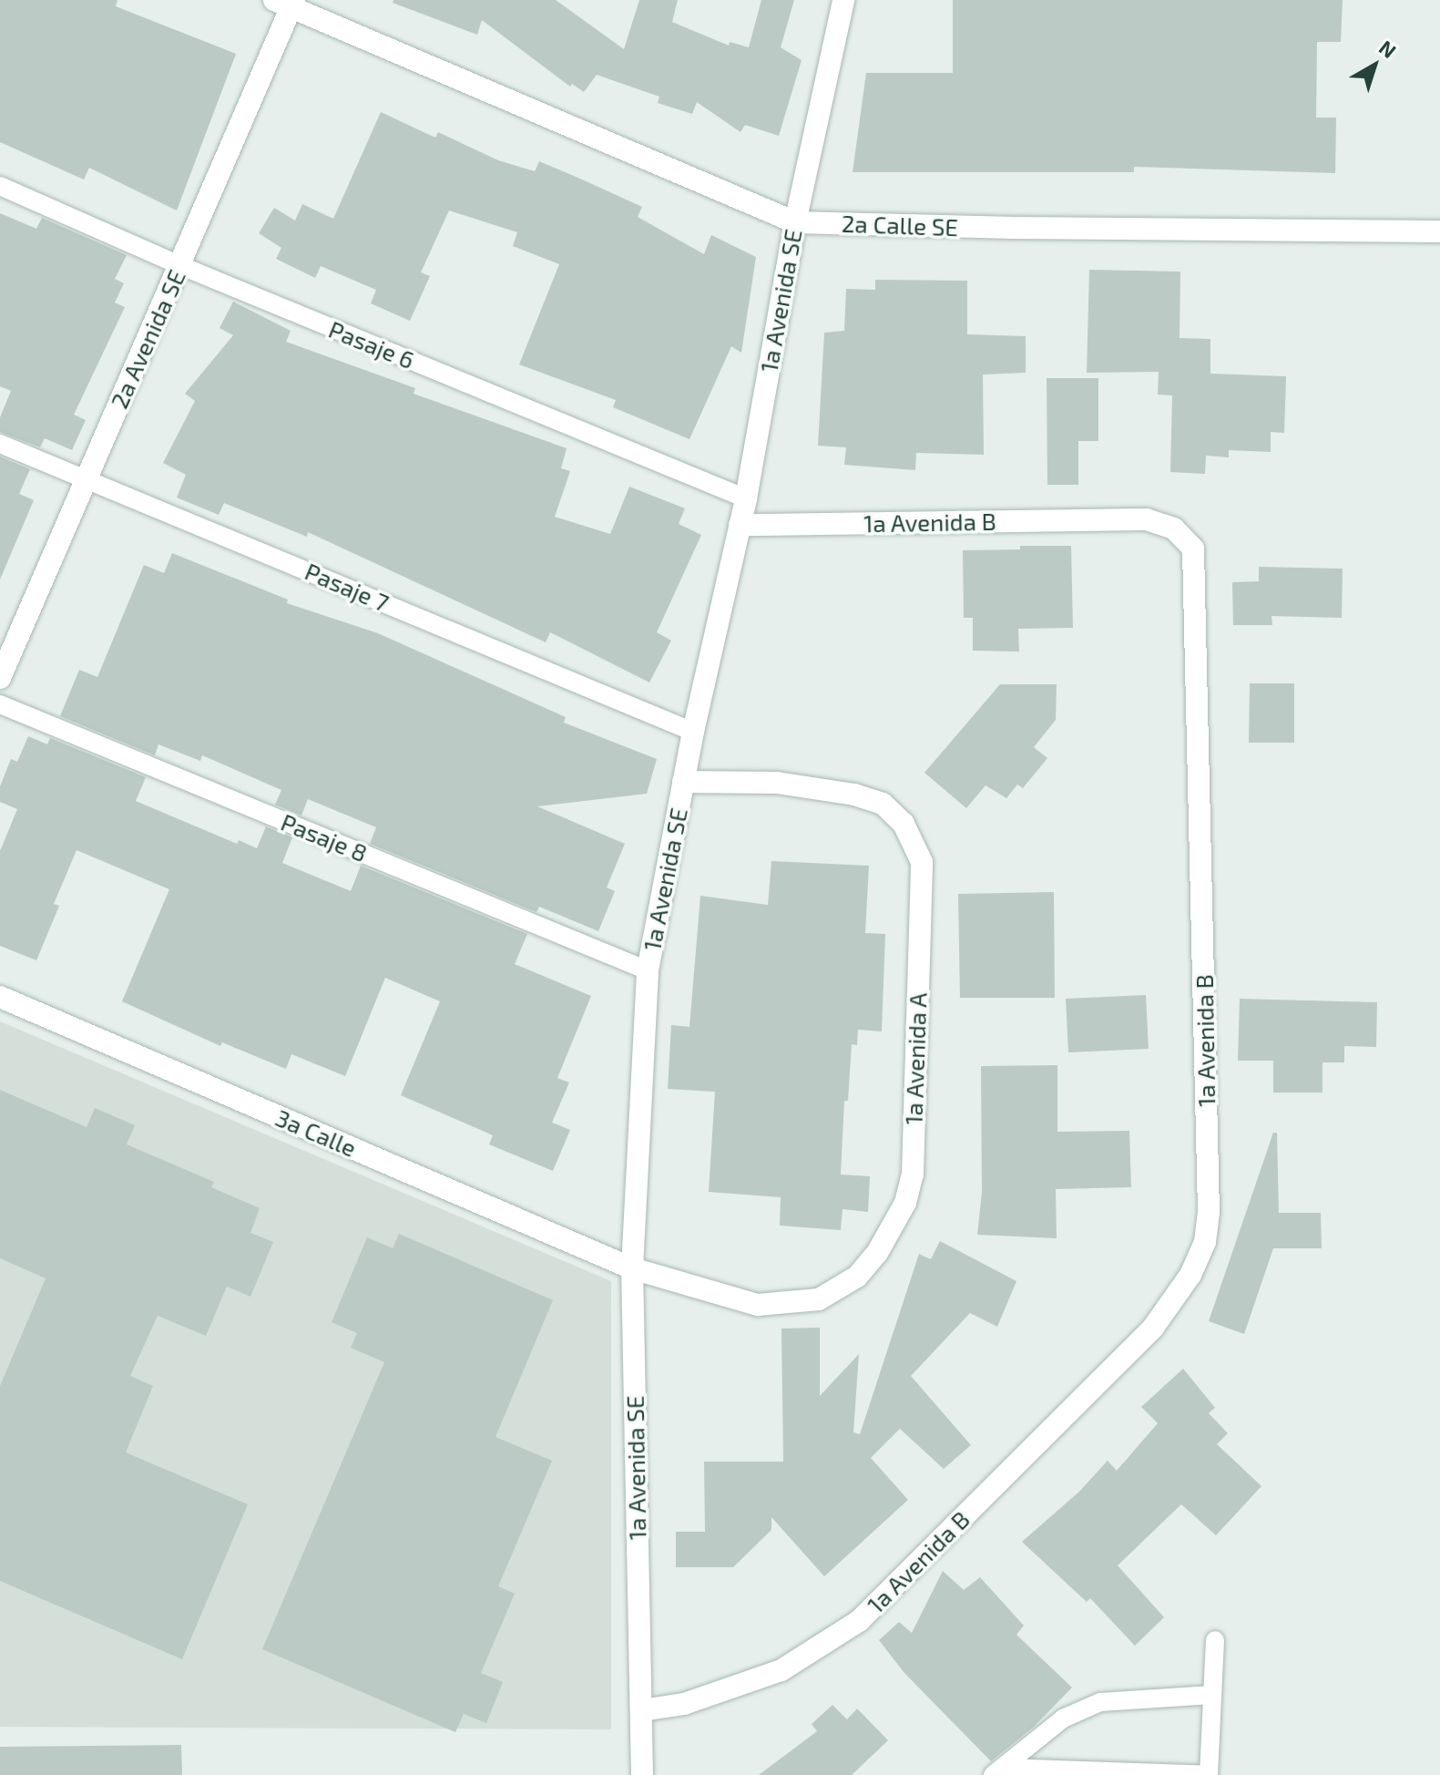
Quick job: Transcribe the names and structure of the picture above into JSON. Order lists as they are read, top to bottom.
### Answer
{
  "streets": {
    "street": [
      "2a Calle SE",
      "1a Avenida SE",
      "2a Avenida SE",
      "1a Avenida B",
      "1a Avenida A",
      "3a Calle"
    ],
    "lane": ["Pasaje 6", "Pasaje 7", "Pasaje 8"]
  },
  "crossings": [
    ["2a Calle SE", "1a Avenida SE"],
    ["2a Calle SE", "2a Avenida SE"],
    ["1a Avenida SE", "Pasaje 6"],
    ["1a Avenida SE", "1a Avenida B"],
    ["1a Avenida SE", "Pasaje 7"],
    ["1a Avenida SE", "Pasaje 8"],
    ["1a Avenida SE", "1a Avenida A"],
    ["1a Avenida SE", "3a Calle"],
    ["2a Avenida SE", "Pasaje 6"],
    ["2a Avenida SE", "Pasaje 7"],
    ["1a Avenida A", "3a Calle"]
  ],
  "north": "top right"
}
